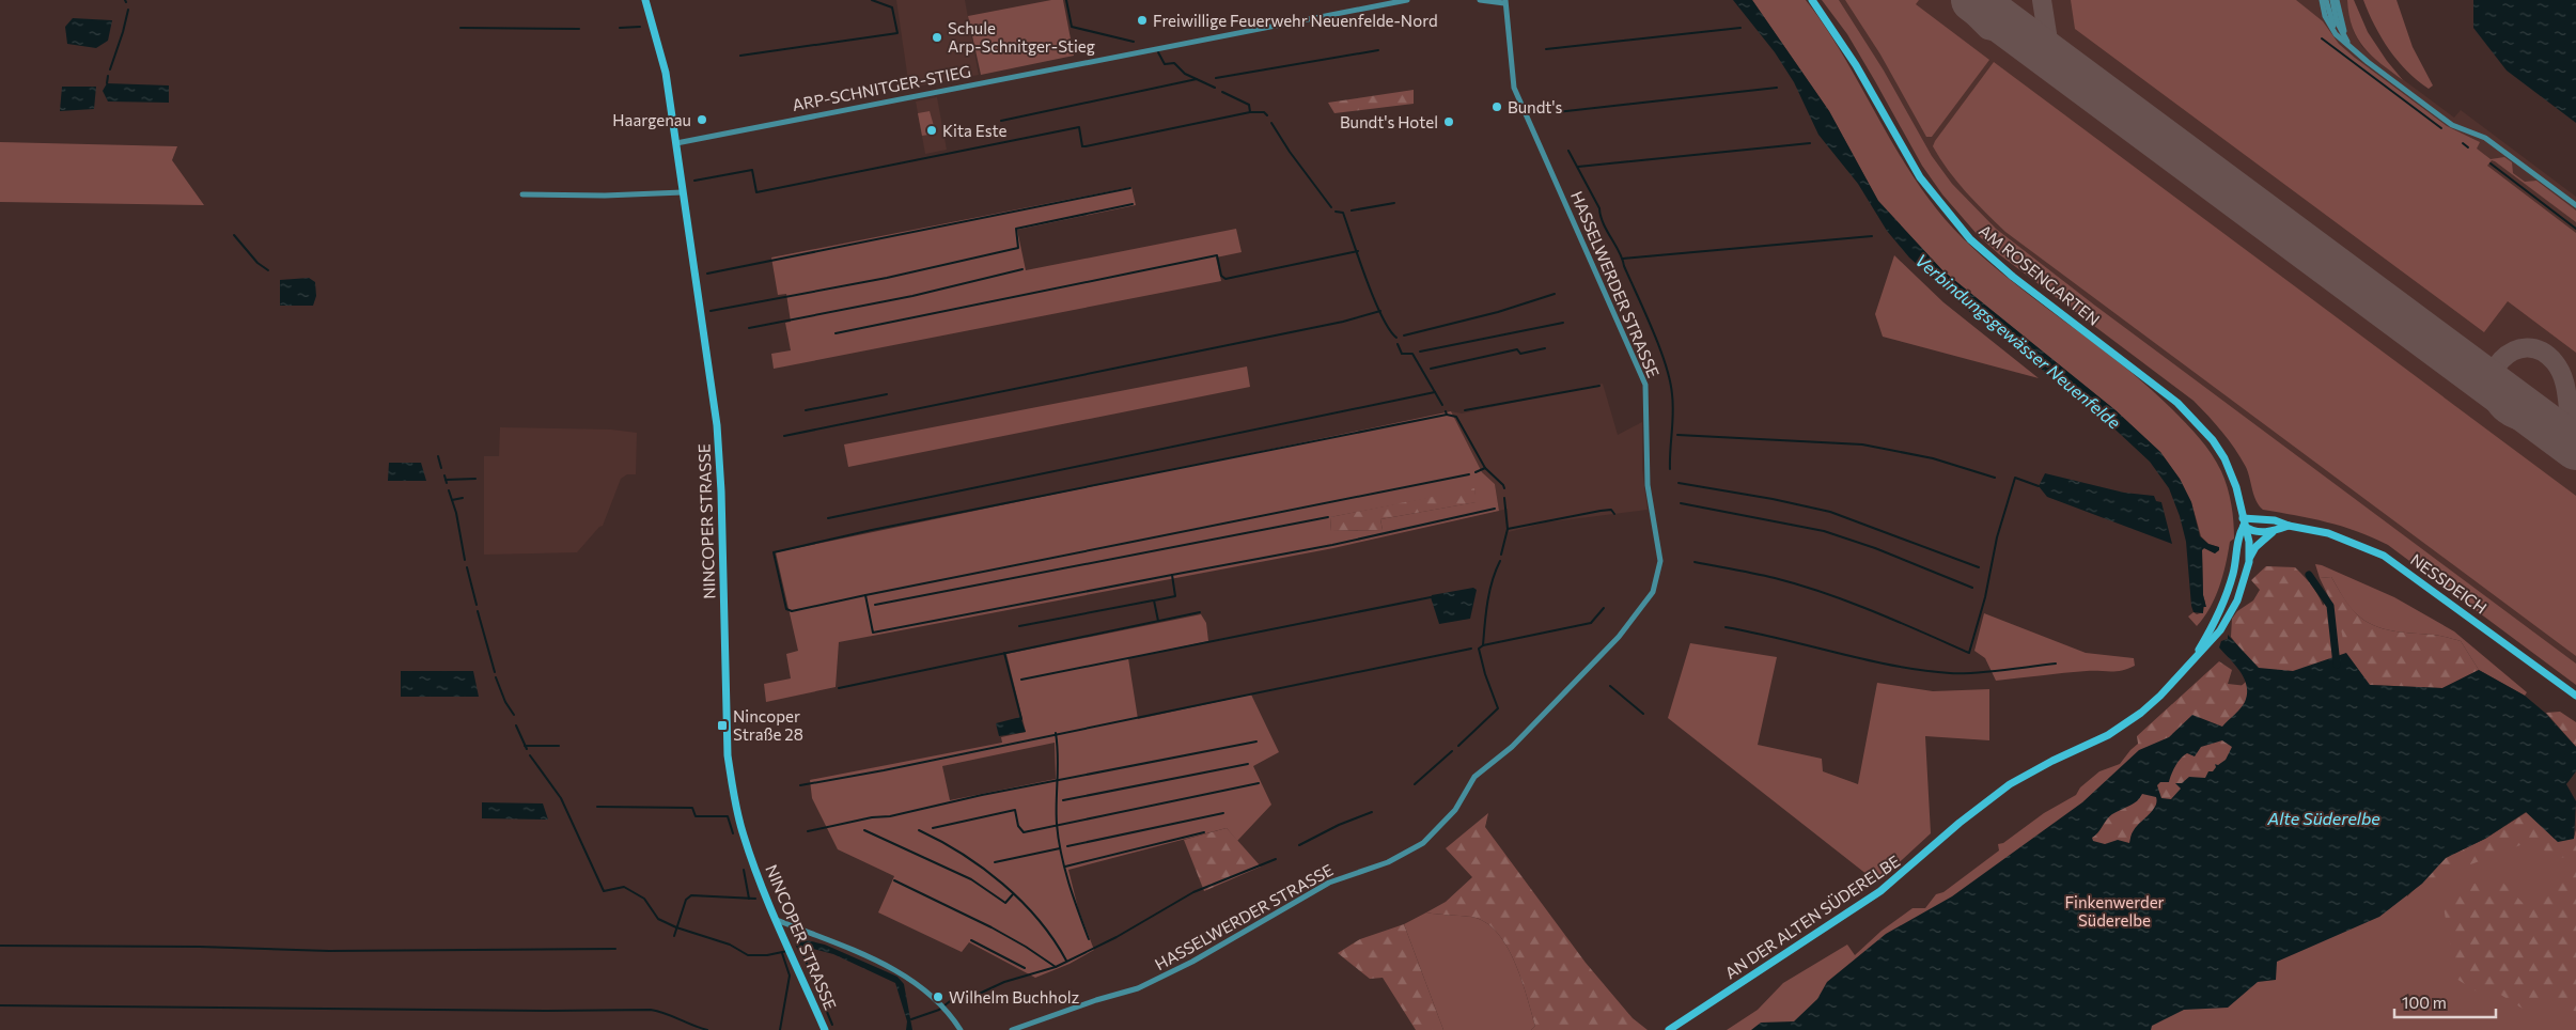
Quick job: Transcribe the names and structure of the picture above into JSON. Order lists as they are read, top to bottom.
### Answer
{
  "streets": {
    "main road": [
      "AM ROSENGARTEN",
      "NINCOPER STRASSE",
      "NESSDEICH",
      "AN DER ALTEN SÜDERELBE"
    ],
    "street": ["ARP-SCHNITGER-STIEG", "HASSELWERDER STRASSE"]
  },
  "crossings": [
    ["ARP-SCHNITGER-STIEG", "NINCOPER STRASSE"],
    ["AM ROSENGARTEN", "NESSDEICH"],
    ["AM ROSENGARTEN", "AN DER ALTEN SÜDERELBE"],
    ["NESSDEICH", "AN DER ALTEN SÜDERELBE"]
  ],
  "water": ["Verbindungsgewässer Neuenfelde", "Alte Süderelbe"],
  "parks": ["Finkenwerder Süderelbe"],
  "places": {
    "other": [
      "Freiwillige Feuerwehr Neuenfelde-Nord",
      "Schule Arp-Schnitger-Stieg",
      "Bundt's",
      "Haargenau",
      "Bundt's Hotel",
      "Kita Este",
      "Wilhelm Buchholz"
    ],
    "transit": ["Nincoper Straße 28"]
  },
  "scale_bar": "100 m"
}
